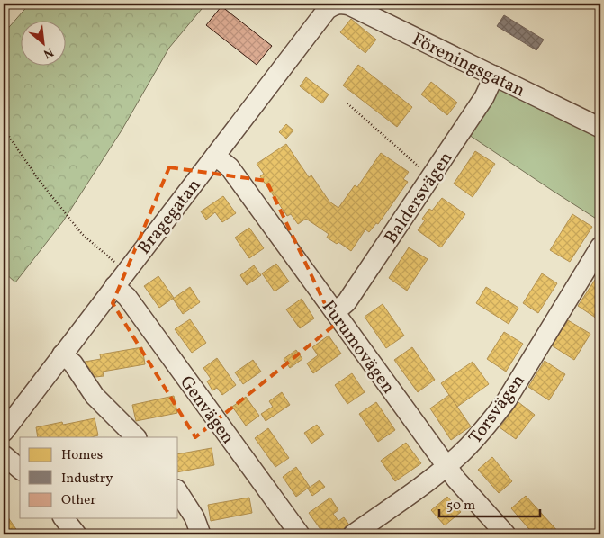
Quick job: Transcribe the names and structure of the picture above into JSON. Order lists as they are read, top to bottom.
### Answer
{
  "streets": {
    "street": [
      "Föreningsgatan",
      "Baldersvägen",
      "Bragegatan",
      "Furumovägen",
      "Torsvägen",
      "Genvägen"
    ]
  },
  "crossings": [
    ["Föreningsgatan", "Baldersvägen"],
    ["Föreningsgatan", "Bragegatan"],
    ["Baldersvägen", "Furumovägen"],
    ["Bragegatan", "Furumovägen"],
    ["Bragegatan", "Genvägen"],
    ["Furumovägen", "Torsvägen"]
  ],
  "legend": ["Homes", "Industry", "Other"],
  "scale_bar": "50 m",
  "north": "bottom right"
}
